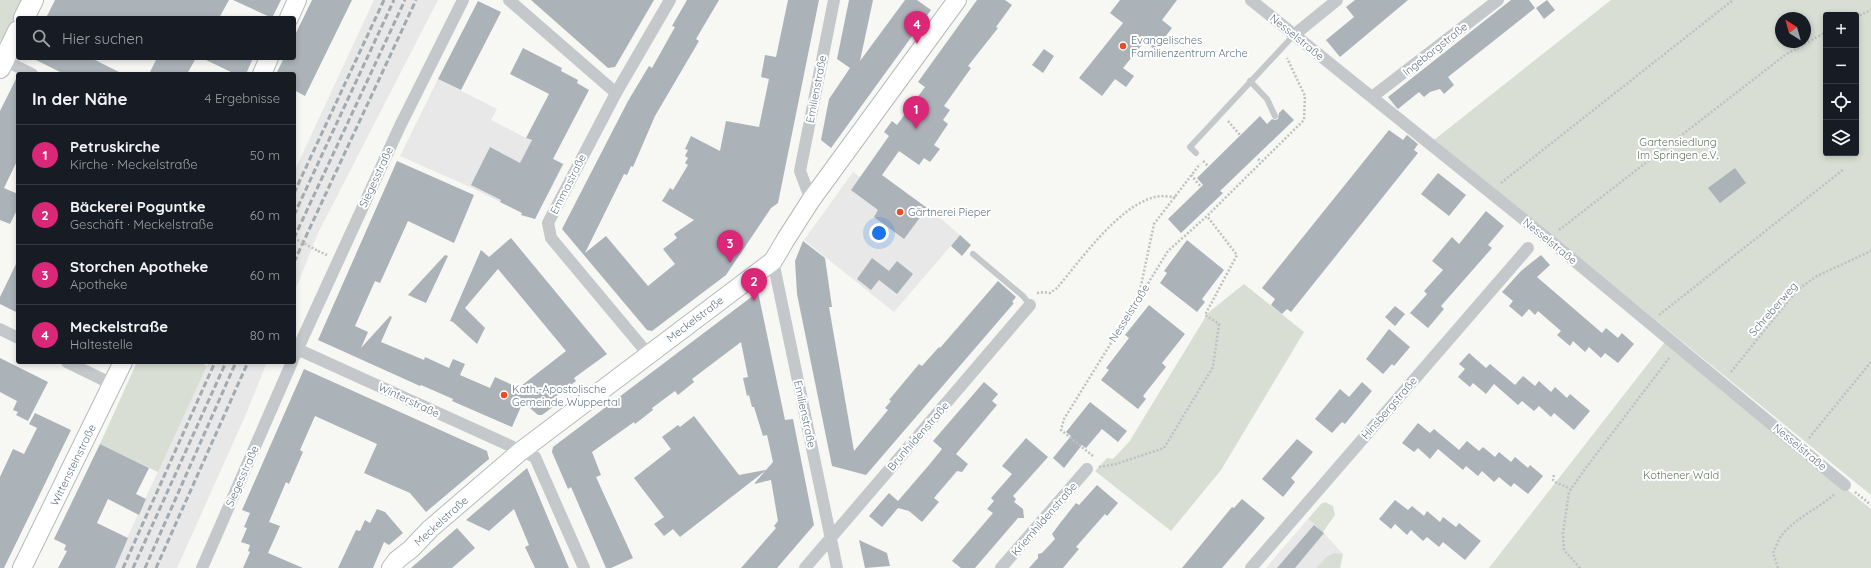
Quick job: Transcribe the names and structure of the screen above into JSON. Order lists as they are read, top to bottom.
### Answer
{
  "streets": {
    "street": [
      "Nesselstraße",
      "Ingeborgstraße",
      "Emilienstraße",
      "Siegesstraße",
      "Emmastraße",
      "Meckelstraße",
      "Winterstraße",
      "Hinsbergstraße",
      "Brunhildenstraße",
      "Wittensteinstraße",
      "Kriemhildenstraße"
    ],
    "path": ["Schreberweg"]
  },
  "crossings": [
    ["Nesselstraße", "Ingeborgstraße"],
    ["Nesselstraße", "Schreberweg"],
    ["Nesselstraße", "Kriemhildenstraße"],
    ["Emilienstraße", "Meckelstraße"],
    ["Emilienstraße", "Brunhildenstraße"],
    ["Siegesstraße", "Winterstraße"],
    ["Emmastraße", "Meckelstraße"],
    ["Meckelstraße", "Winterstraße"]
  ],
  "parks": ["Gartensiedlung Im Springen e.V.", "Kothener Wald"],
  "places": ["Evangelisches Familienzentrum Arche", "Gärtnerei Pieper", "Kath.-Apostolische Gemeinde Wuppertal"],
  "north": "top left",
  "page": {
    "pins": [
      "4",
      "1",
      "3",
      "2"
    ],
    "map_buttons": ["+", "−"],
    "search": "Hier suchen",
    "heading": ["In der Nähe", "4 Ergebnisse"],
    "list": [
      {
        "mark": "1",
        "name": "Petruskirche",
        "note": "Kirche · Meckelstraße",
        "value": "50 m"
      },
      {
        "mark": "2",
        "name": "Bäckerei Poguntke",
        "note": "Geschäft · Meckelstraße",
        "value": "60 m"
      },
      {
        "mark": "3",
        "name": "Storchen Apotheke",
        "note": "Apotheke",
        "value": "60 m"
      },
      {
        "mark": "4",
        "name": "Meckelstraße",
        "note": "Haltestelle",
        "value": "80 m"
      }
    ]
  }
}
